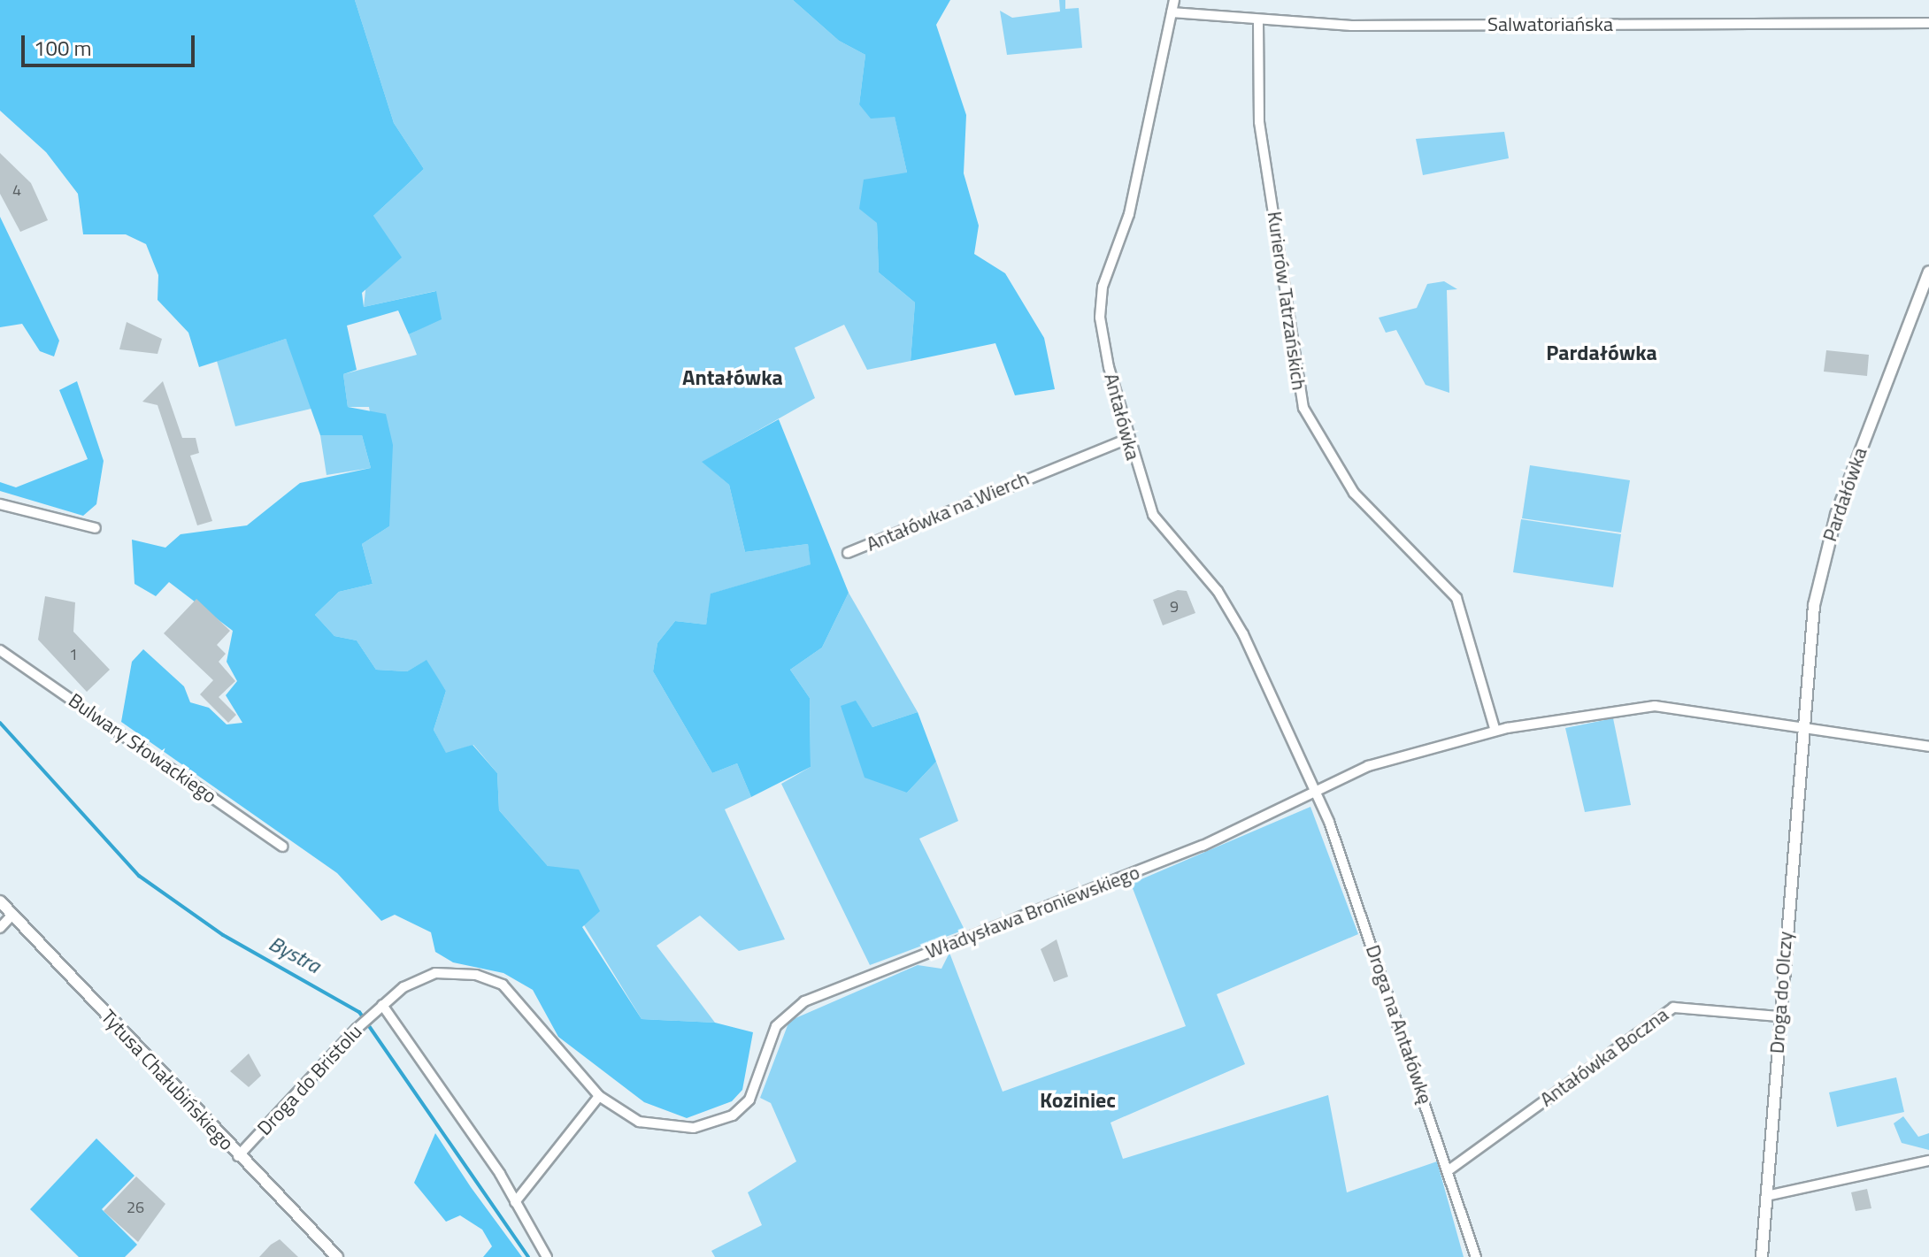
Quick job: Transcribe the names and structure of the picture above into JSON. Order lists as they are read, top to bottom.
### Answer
{
  "streets": {
    "street": [
      "Salwatoriańska",
      "Kurierów Tatrzańskich",
      "Antałówka",
      "Pardałówka",
      "Antałówka na Wierch",
      "Bulwary Słowackiego",
      "Władysława Broniewskiego",
      "Droga do Olczy",
      "Droga na Antałówkę",
      "Antałówka Boczna",
      "Tytusa Chałubińskiego",
      "Droga do Bristolu"
    ]
  },
  "crossings": [
    ["Salwatoriańska", "Kurierów Tatrzańskich"],
    ["Salwatoriańska", "Antałówka"],
    ["Kurierów Tatrzańskich", "Władysława Broniewskiego"],
    ["Antałówka", "Antałówka na Wierch"],
    ["Antałówka", "Władysława Broniewskiego"],
    ["Antałówka", "Droga na Antałówkę"],
    ["Pardałówka", "Władysława Broniewskiego"],
    ["Pardałówka", "Droga do Olczy"],
    ["Władysława Broniewskiego", "Droga do Olczy"],
    ["Władysława Broniewskiego", "Droga na Antałówkę"],
    ["Władysława Broniewskiego", "Droga do Bristolu"],
    ["Droga do Olczy", "Antałówka Boczna"],
    ["Droga na Antałówkę", "Antałówka Boczna"],
    ["Tytusa Chałubińskiego", "Droga do Bristolu"]
  ],
  "districts": ["Pardałówka", "Antałówka", "Koziniec"],
  "water": ["Bystra"],
  "house_numbers": [
    "4",
    "9",
    "1",
    "26"
  ],
  "scale_bar": "100 m"
}
